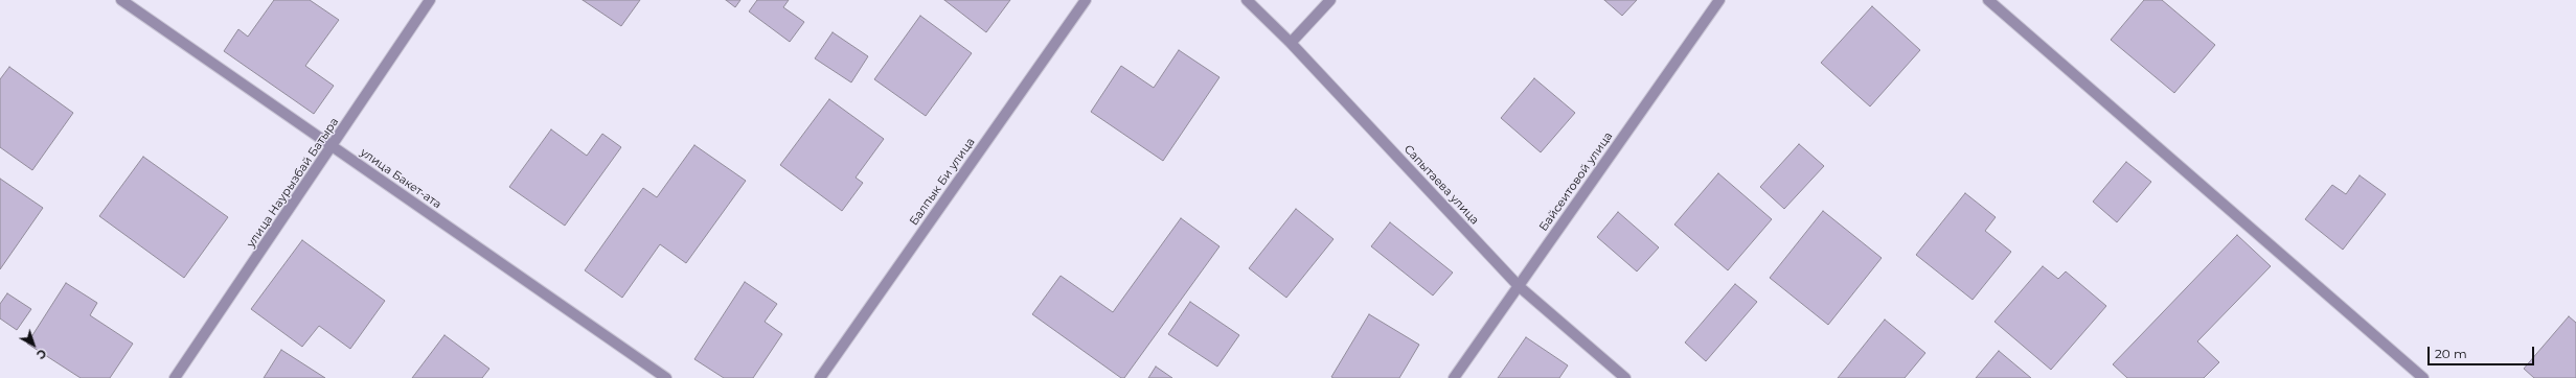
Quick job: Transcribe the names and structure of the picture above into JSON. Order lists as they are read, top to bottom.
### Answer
{
  "streets": {
    "street": [
      "улица Бакет-ата",
      "Балпык Би улица",
      "Байсеитовой улица",
      "улица Наурызбай Батыра",
      "Сапытаева улица"
    ]
  },
  "crossings": [
    ["улица Бакет-ата", "улица Наурызбай Батыра"],
    ["Байсеитовой улица", "Сапытаева улица"]
  ],
  "scale_bar": "20 m",
  "north": "bottom right"
}
